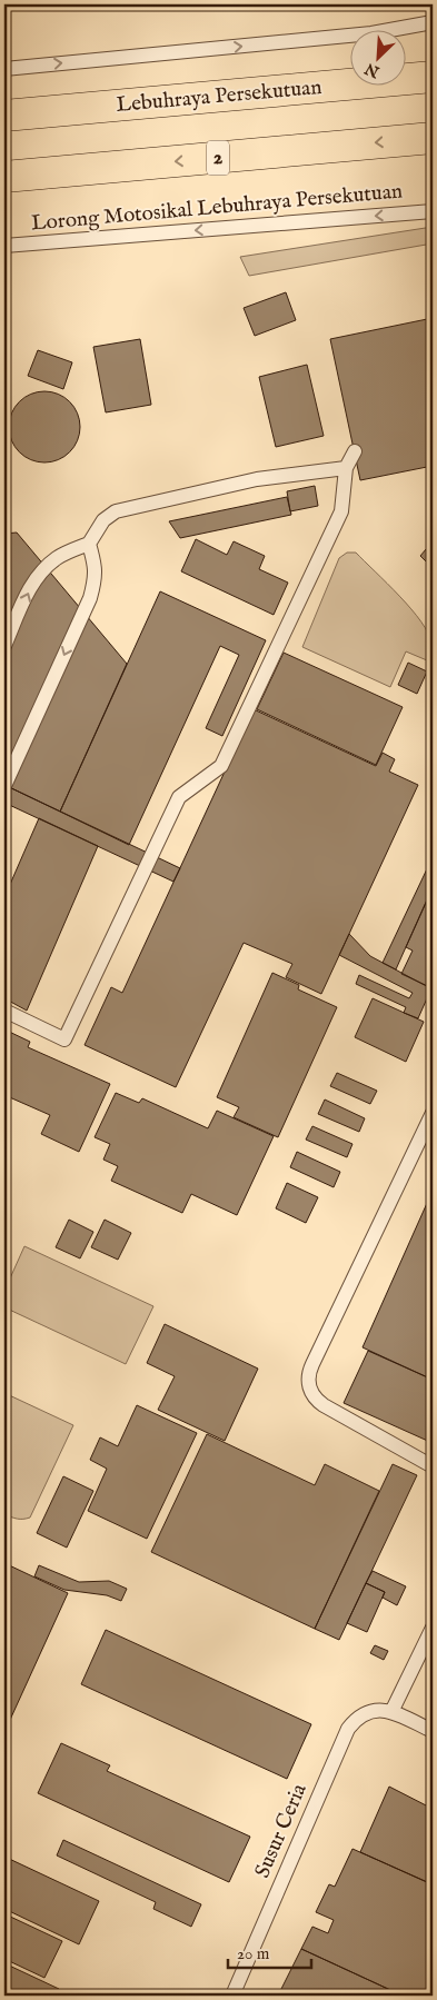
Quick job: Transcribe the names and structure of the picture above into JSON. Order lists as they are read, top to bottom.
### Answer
{
  "streets": {
    "highway": ["Lebuhraya Persekutuan", "2"],
    "lane": ["Lorong Motosikal Lebuhraya Persekutuan", "Susur Ceria"]
  },
  "one_way": ["Lorong Motosikal Lebuhraya Persekutuan"],
  "scale_bar": "20 m",
  "north": "bottom left"
}
